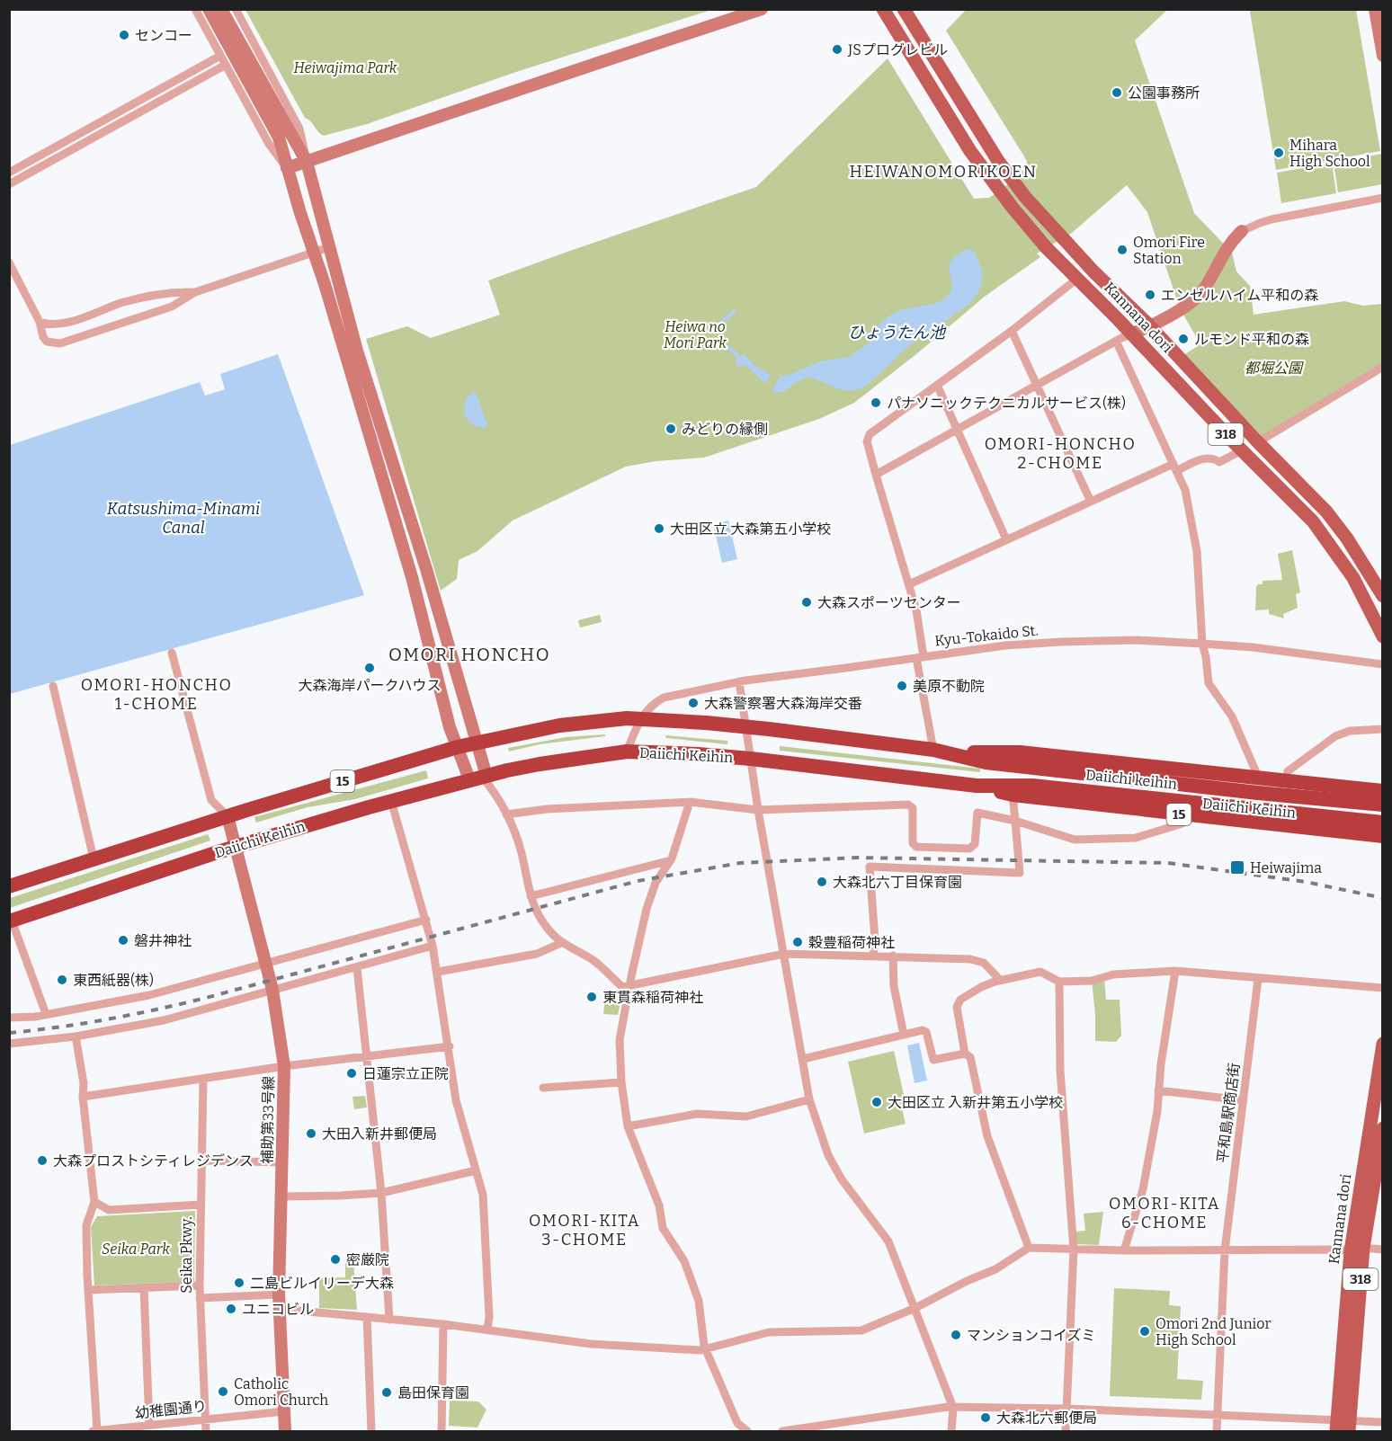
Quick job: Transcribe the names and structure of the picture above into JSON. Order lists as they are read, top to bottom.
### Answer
{
  "streets": {
    "highway": ["Daiichi Keihin", "Daiichi keihin", "15"],
    "main road": ["Kannana dori", "318"],
    "street": [
      "Kyu-Tokaido St.",
      "平和島駅商店街",
      "補助第33号線",
      "Seika Pkwy.",
      "幼稚園通り"
    ]
  },
  "crossings": [
    ["Kyu-Tokaido St.", "Daiichi Keihin"],
    ["Kyu-Tokaido St.", "15"],
    ["Daiichi Keihin", "15"],
    ["Daiichi Keihin", "補助第33号線"],
    ["Daiichi keihin", "15"],
    ["15", "補助第33号線"],
    ["補助第33号線", "幼稚園通り"],
    ["Seika Pkwy.", "幼稚園通り"]
  ],
  "districts": [
    "HEIWANOMORIKOEN",
    "OMORI-HONCHO 2-CHOME",
    "OMORI HONCHO",
    "OMORI-HONCHO 1-CHOME",
    "OMORI-KITA 6-CHOME",
    "OMORI-KITA 3-CHOME"
  ],
  "water": ["ひょうたん池", "Katsushima-Minami Canal"],
  "parks": [
    "Heiwajima Park",
    "Heiwa no Mori Park",
    "都堀公園",
    "Seika Park"
  ],
  "places": {
    "other": [
      "センコー",
      "JSプログレビル",
      "公園事務所",
      "Mihara High School",
      "Omori Fire Station",
      "エンゼルハイム平和の森",
      "ルモンド平和の森",
      "パナソニックテクニカルサービス(株)",
      "みどりの縁側",
      "大田区立 大森第五小学校",
      "大森スポーツセンター",
      "大森海岸パークハウス",
      "美原不動院",
      "大森警察署大森海岸交番",
      "大森北六丁目保育園",
      "磐井神社",
      "穀豊稲荷神社",
      "東西紙器(株)",
      "東貫森稲荷神社",
      "日蓮宗立正院",
      "大田区立 入新井第五小学校",
      "大田入新井郵便局",
      "大森プロストシティレジデンス",
      "密厳院",
      "二島ビルイリーデ大森",
      "ユニコビル",
      "Omori 2nd Junior High School",
      "マンションコイズミ",
      "Catholic Omori Church",
      "島田保育園",
      "大森北六郵便局"
    ],
    "transit": ["Heiwajima"]
  }
}
